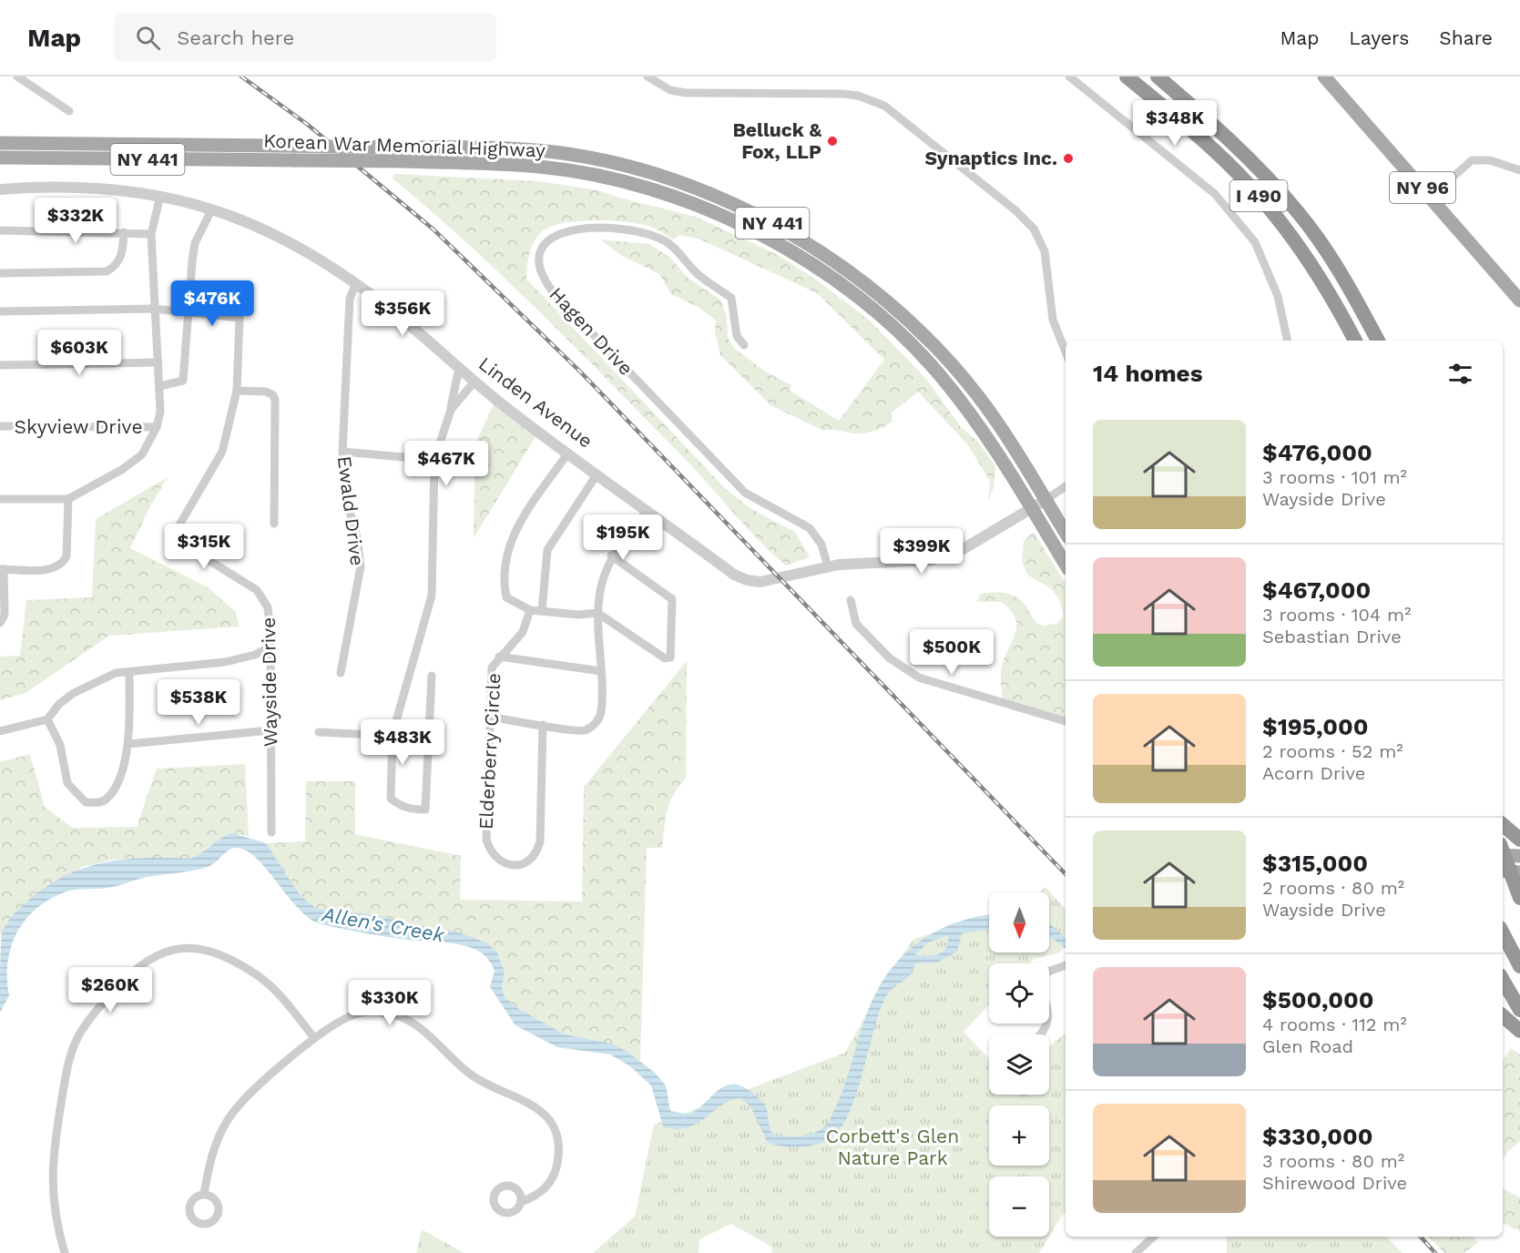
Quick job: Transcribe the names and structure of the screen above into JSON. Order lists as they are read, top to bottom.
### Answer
{
  "streets": {
    "highway": ["I 490"],
    "main road": ["Korean War Memorial Highway", "NY 441", "NY 96"],
    "street": [
      "Hagen Drive",
      "Linden Avenue",
      "Skyview Drive",
      "Ewald Drive",
      "Wayside Drive",
      "Elderberry Circle"
    ]
  },
  "crossings": [
    ["Korean War Memorial Highway", "Linden Avenue"],
    ["Hagen Drive", "Linden Avenue"],
    ["Linden Avenue", "Ewald Drive"]
  ],
  "water": ["Allen's Creek"],
  "parks": ["Corbett's Glen Nature Park"],
  "places": ["Belluck & Fox, LLP", "Synaptics Inc."],
  "north": "bottom",
  "page": {
    "header": "Map",
    "search": "Search here",
    "nav": ["Map", "Layers", "Share"],
    "price": [
      "$348K",
      "$332K",
      "$476K",
      "$356K",
      "$603K",
      "$467K",
      "$195K",
      "$315K",
      "$399K",
      "$500K",
      "$538K",
      "$483K",
      "$260K",
      "$330K"
    ],
    "heading": "14 homes",
    "list": [
      {
        "name": "$476,000",
        "note": "3 rooms · 101 m² · Wayside Drive"
      },
      {
        "name": "$467,000",
        "note": "3 rooms · 104 m² · Sebastian Drive"
      },
      {
        "name": "$195,000",
        "note": "2 rooms · 52 m² · Acorn Drive"
      },
      {
        "name": "$315,000",
        "note": "2 rooms · 80 m² · Wayside Drive"
      },
      {
        "name": "$500,000",
        "note": "4 rooms · 112 m² · Glen Road"
      },
      {
        "name": "$330,000",
        "note": "3 rooms · 80 m² · Shirewood Drive"
      }
    ],
    "map_buttons": ["+", "−"]
  }
}
